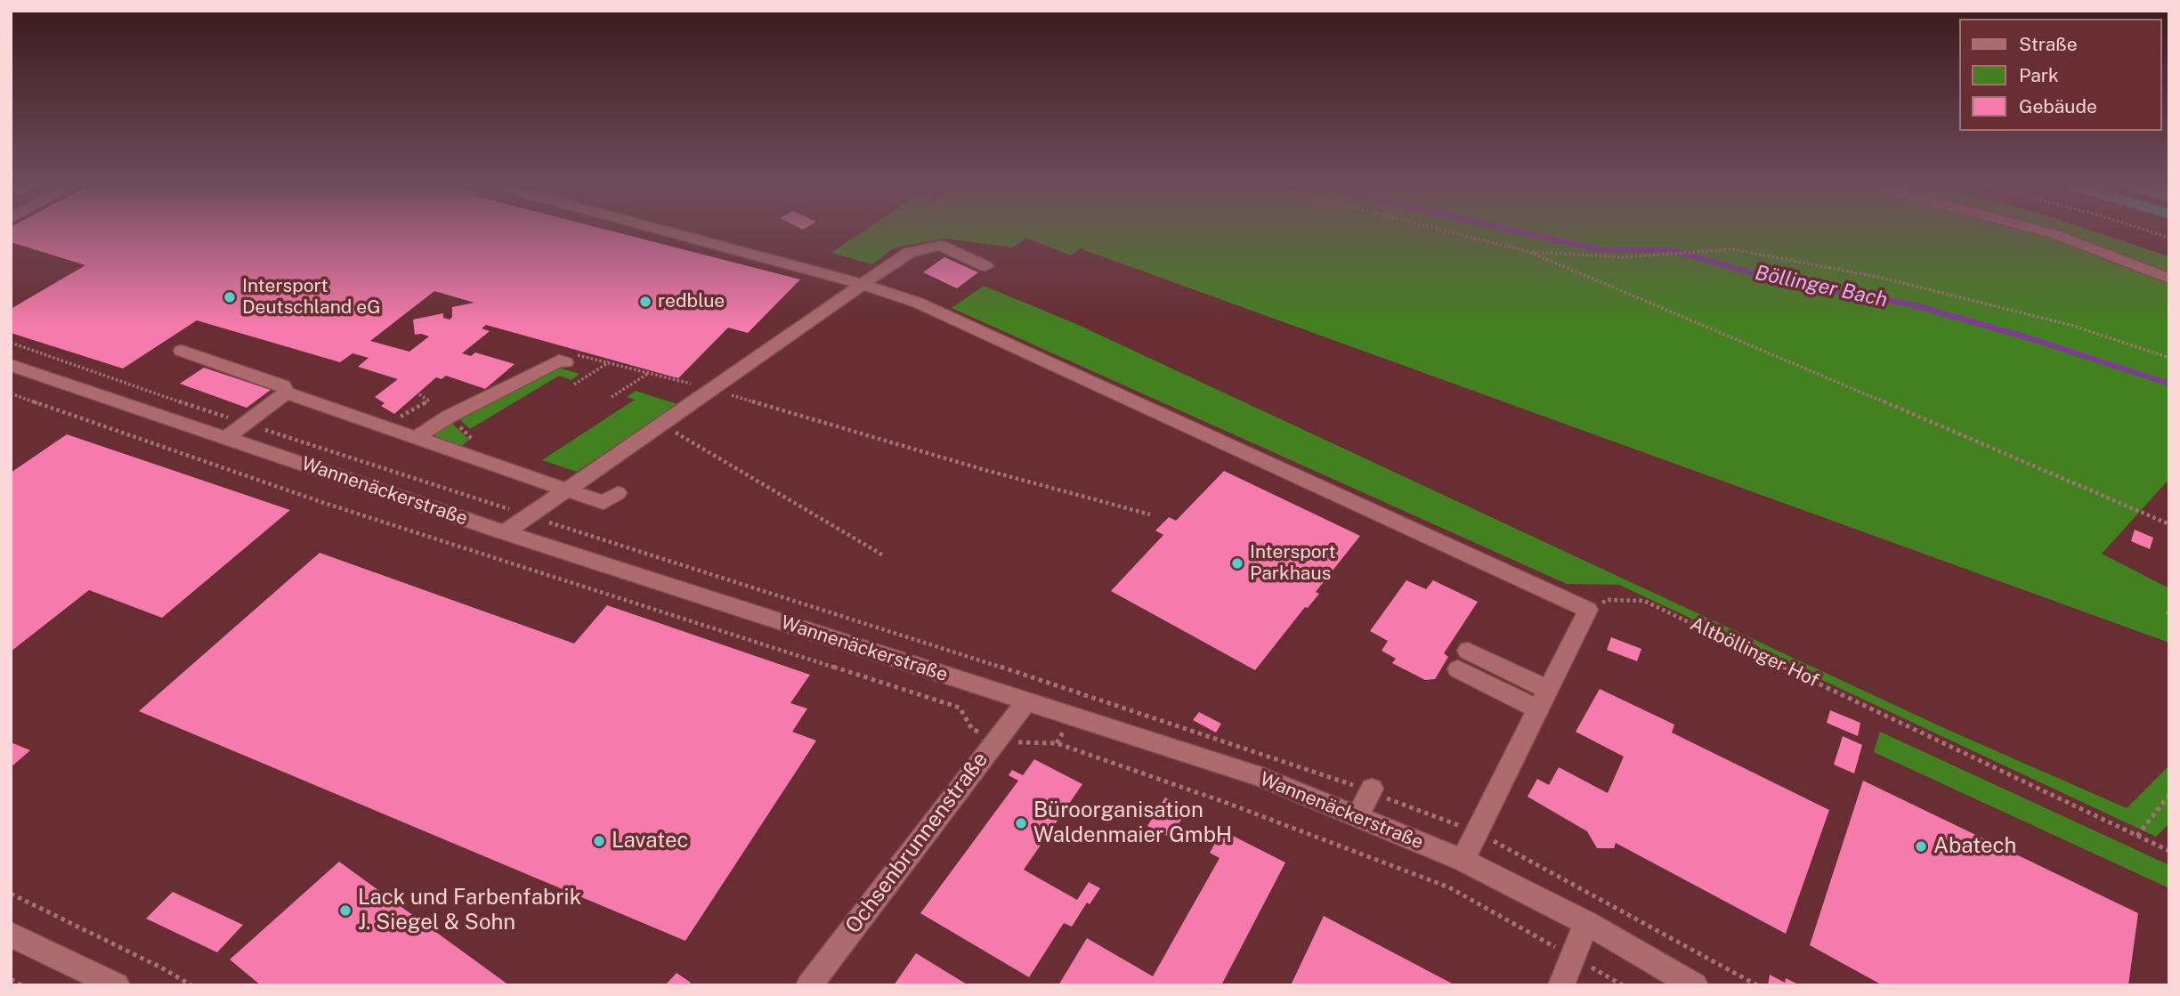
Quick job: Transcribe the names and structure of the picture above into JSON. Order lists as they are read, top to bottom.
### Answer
{
  "streets": {
    "street": ["Wannenäckerstraße", "Ochsenbrunnenstraße"],
    "path": ["Altböllinger Hof"]
  },
  "crossings": [
    ["Wannenäckerstraße", "Ochsenbrunnenstraße"]
  ],
  "water": ["Böllinger Bach"],
  "places": [
    "Intersport Deutschland eG",
    "redblue",
    "Intersport Parkhaus",
    "Büroorganisation Waldenmaier GmbH",
    "Lavatec",
    "Abatech",
    "Lack und Farbenfabrik J. Siegel & Sohn"
  ],
  "legend": ["Straße", "Park", "Gebäude"]
}
